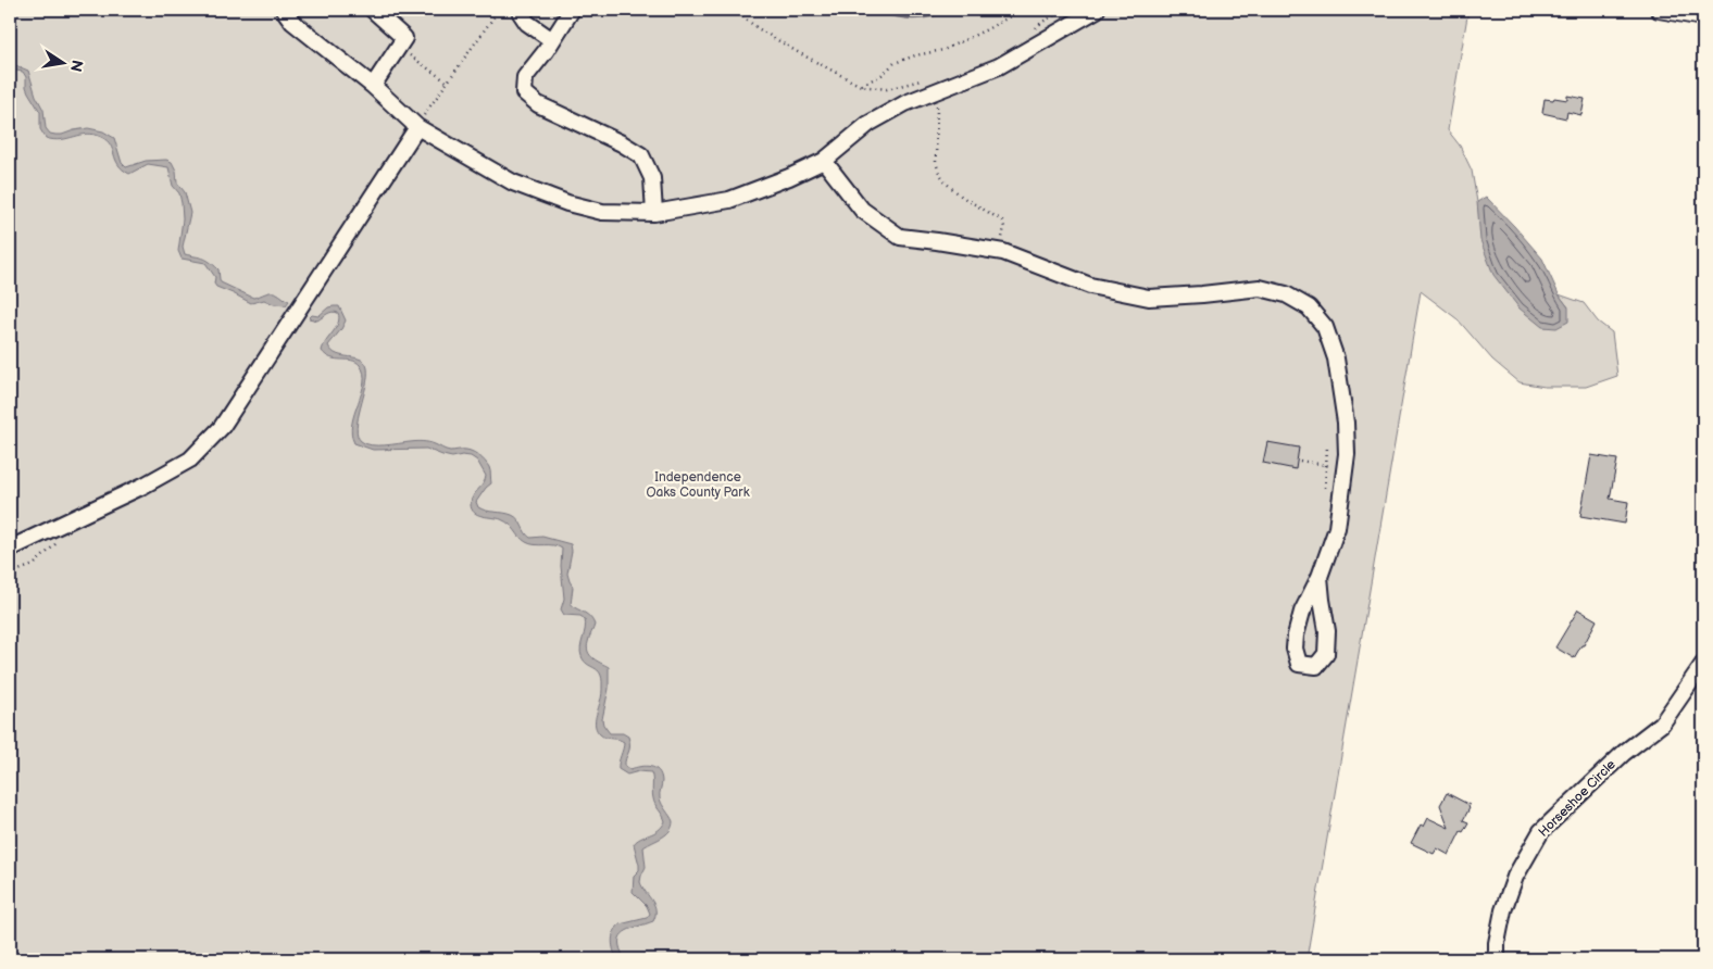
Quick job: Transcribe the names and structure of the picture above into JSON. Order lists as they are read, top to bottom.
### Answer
{
  "streets": {
    "street": ["Horseshoe Circle"]
  },
  "parks": ["Independence Oaks County Park"],
  "north": "right"
}
